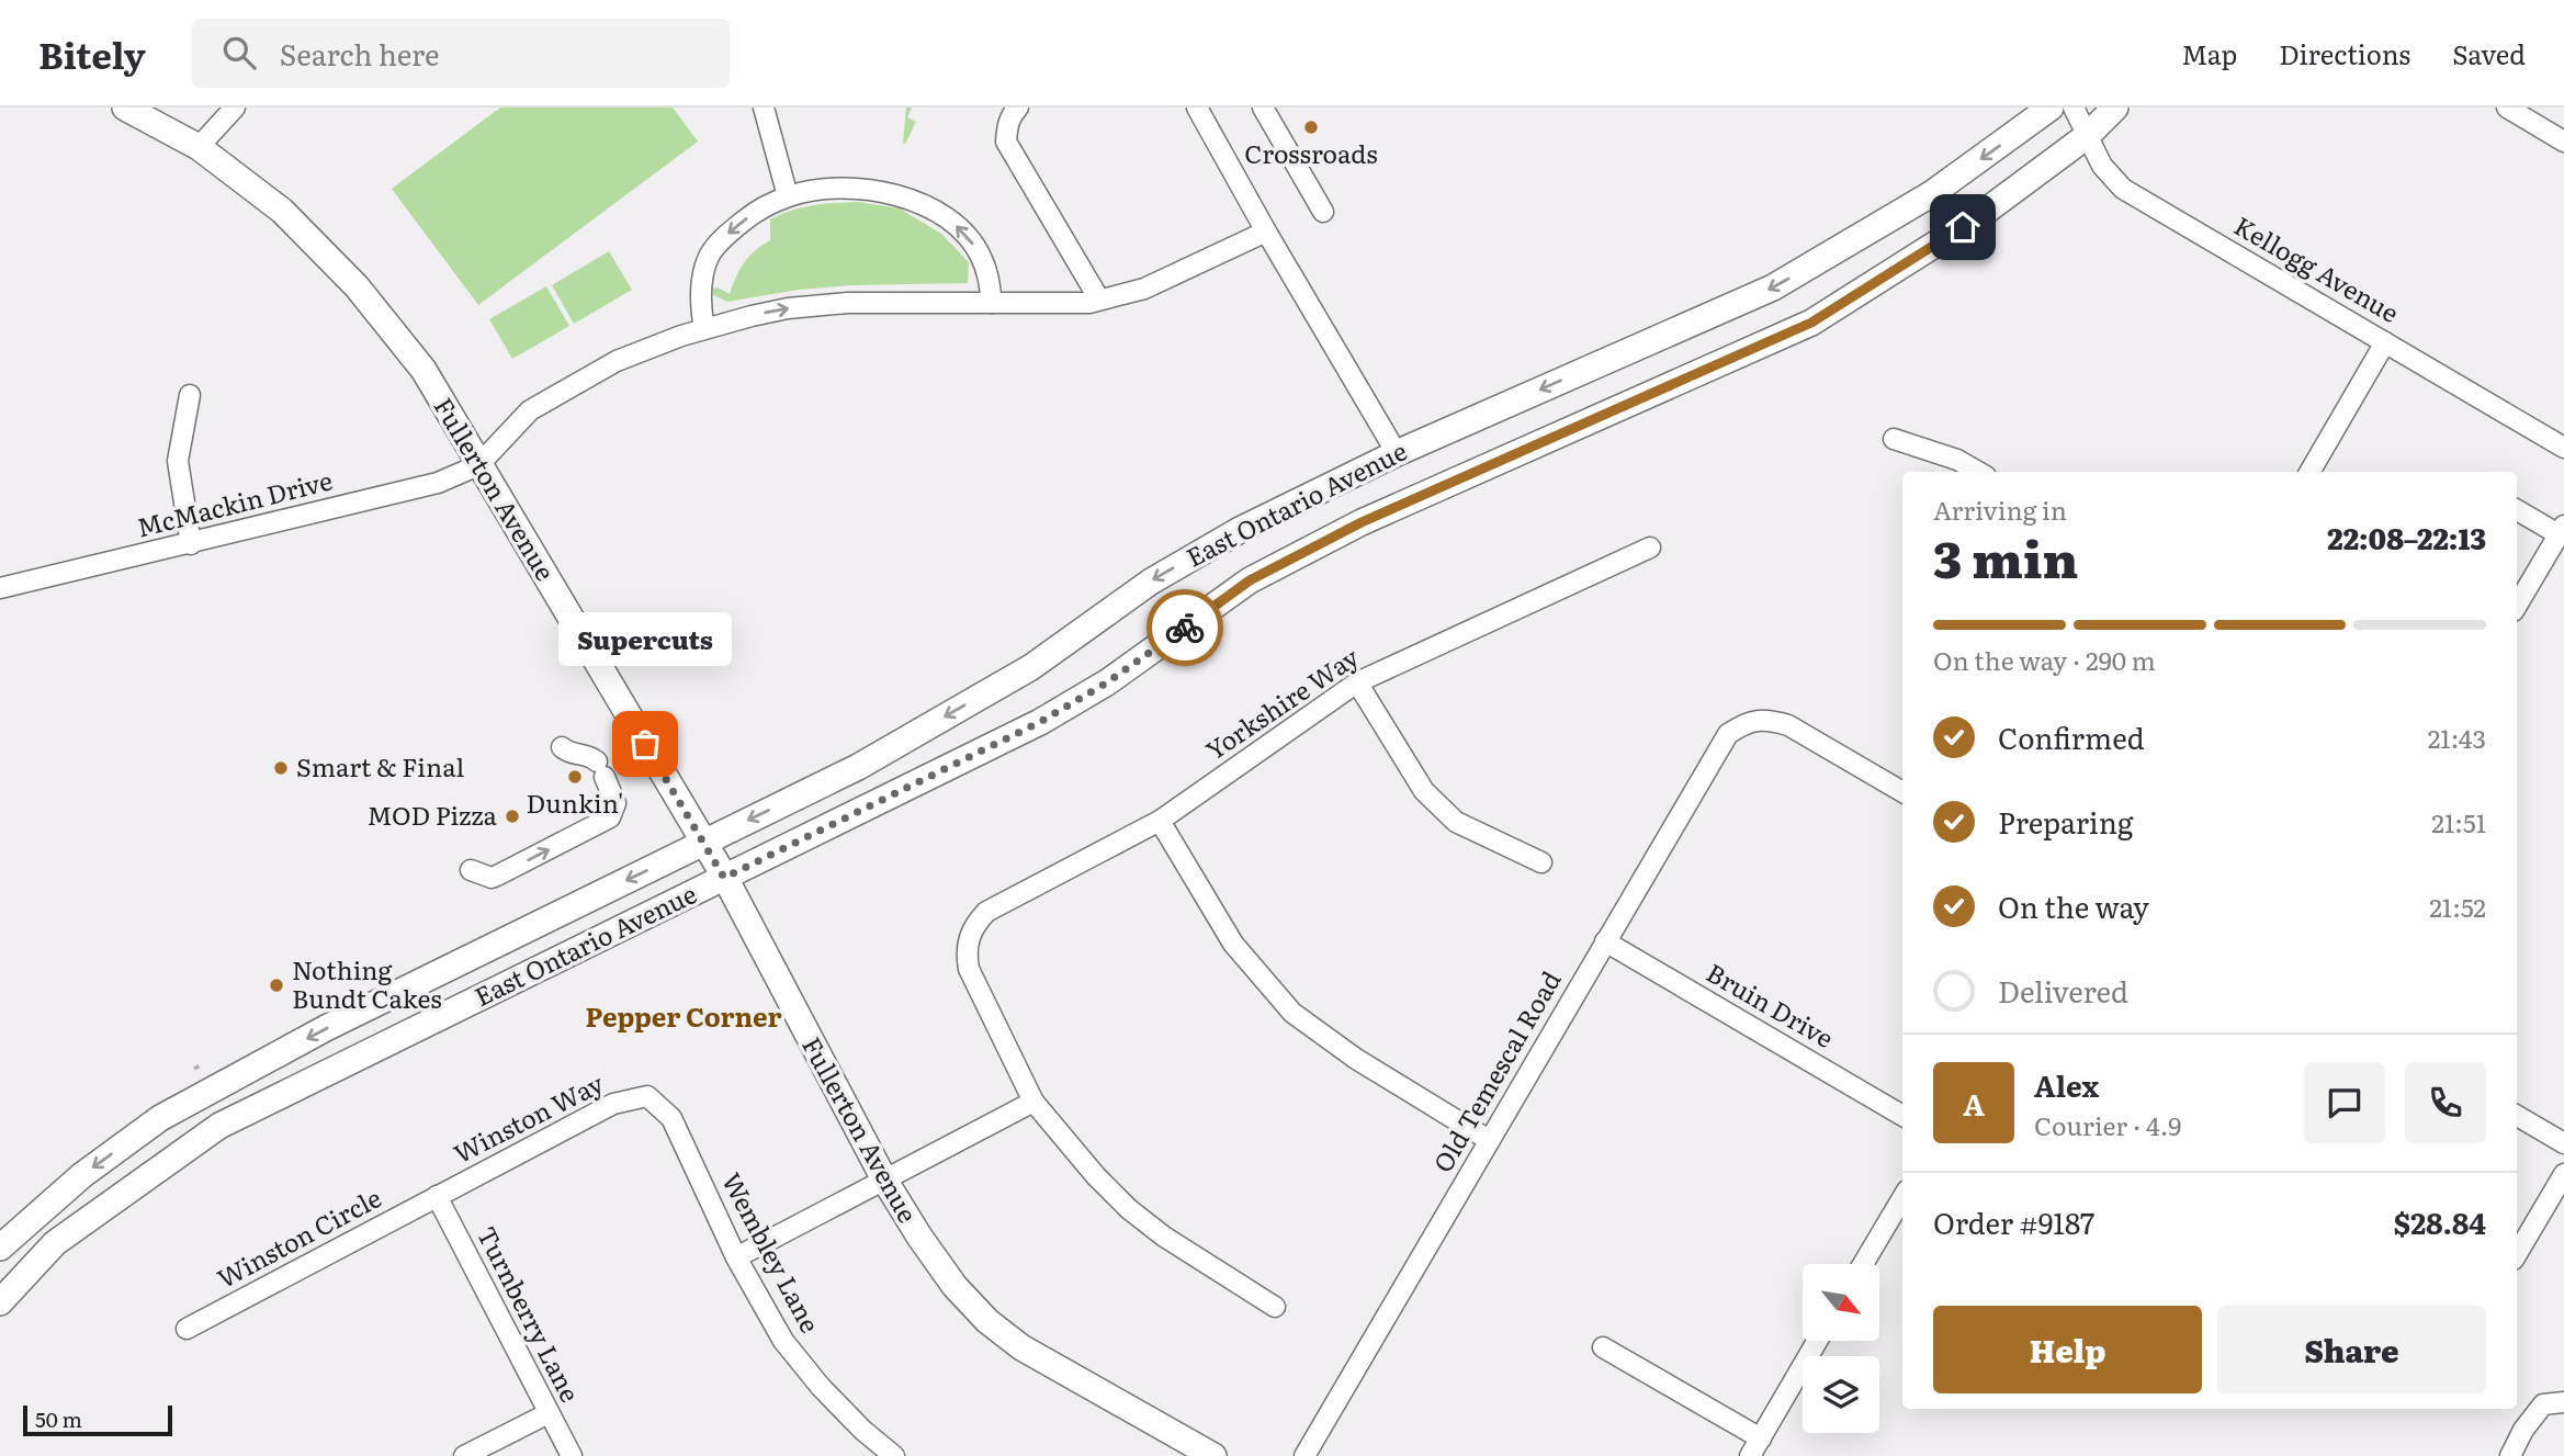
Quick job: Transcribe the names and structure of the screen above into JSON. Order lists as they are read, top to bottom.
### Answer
{
  "streets": {
    "main road": ["Fullerton Avenue", "East Ontario Avenue"],
    "street": [
      "Kellogg Avenue",
      "McMackin Drive",
      "Yorkshire Way",
      "Bruin Drive",
      "Old Temescal Road",
      "Winston Way",
      "Winston Circle",
      "Wembley Lane",
      "Turnberry Lane"
    ]
  },
  "crossings": [
    ["Kellogg Avenue", "East Ontario Avenue"],
    ["Fullerton Avenue", "McMackin Drive"],
    ["Fullerton Avenue", "East Ontario Avenue"],
    ["Bruin Drive", "Old Temescal Road"],
    ["Winston Way", "Winston Circle"],
    ["Winston Way", "Wembley Lane"],
    ["Winston Way", "Turnberry Lane"],
    ["Winston Circle", "Turnberry Lane"]
  ],
  "districts": ["Pepper Corner"],
  "places": [
    "Crossroads",
    "Supercuts",
    "Smart & Final",
    "Dunkin'",
    "MOD Pizza",
    "Nothing Bundt Cakes"
  ],
  "scale_bar": "50 m",
  "north": "bottom right",
  "page": {
    "header": "Bitely",
    "search": "Search here",
    "nav": ["Map", "Directions", "Saved"],
    "heading": ["3 min", "Arriving in", "22:08–22:13"],
    "panel": [
      "Alex",
      "Courier · 4.9",
      "Order #9187",
      "$28.84"
    ],
    "bar": "On the way · 290 m",
    "bubble": "Supercuts",
    "list": [
      ["Confirmed", "21:43"],
      ["Preparing", "21:51"],
      ["On the way", "21:52"],
      "Delivered"
    ],
    "round": "A",
    "buttons": ["Help", "Share"],
    "scale": "50 m"
  }
}
